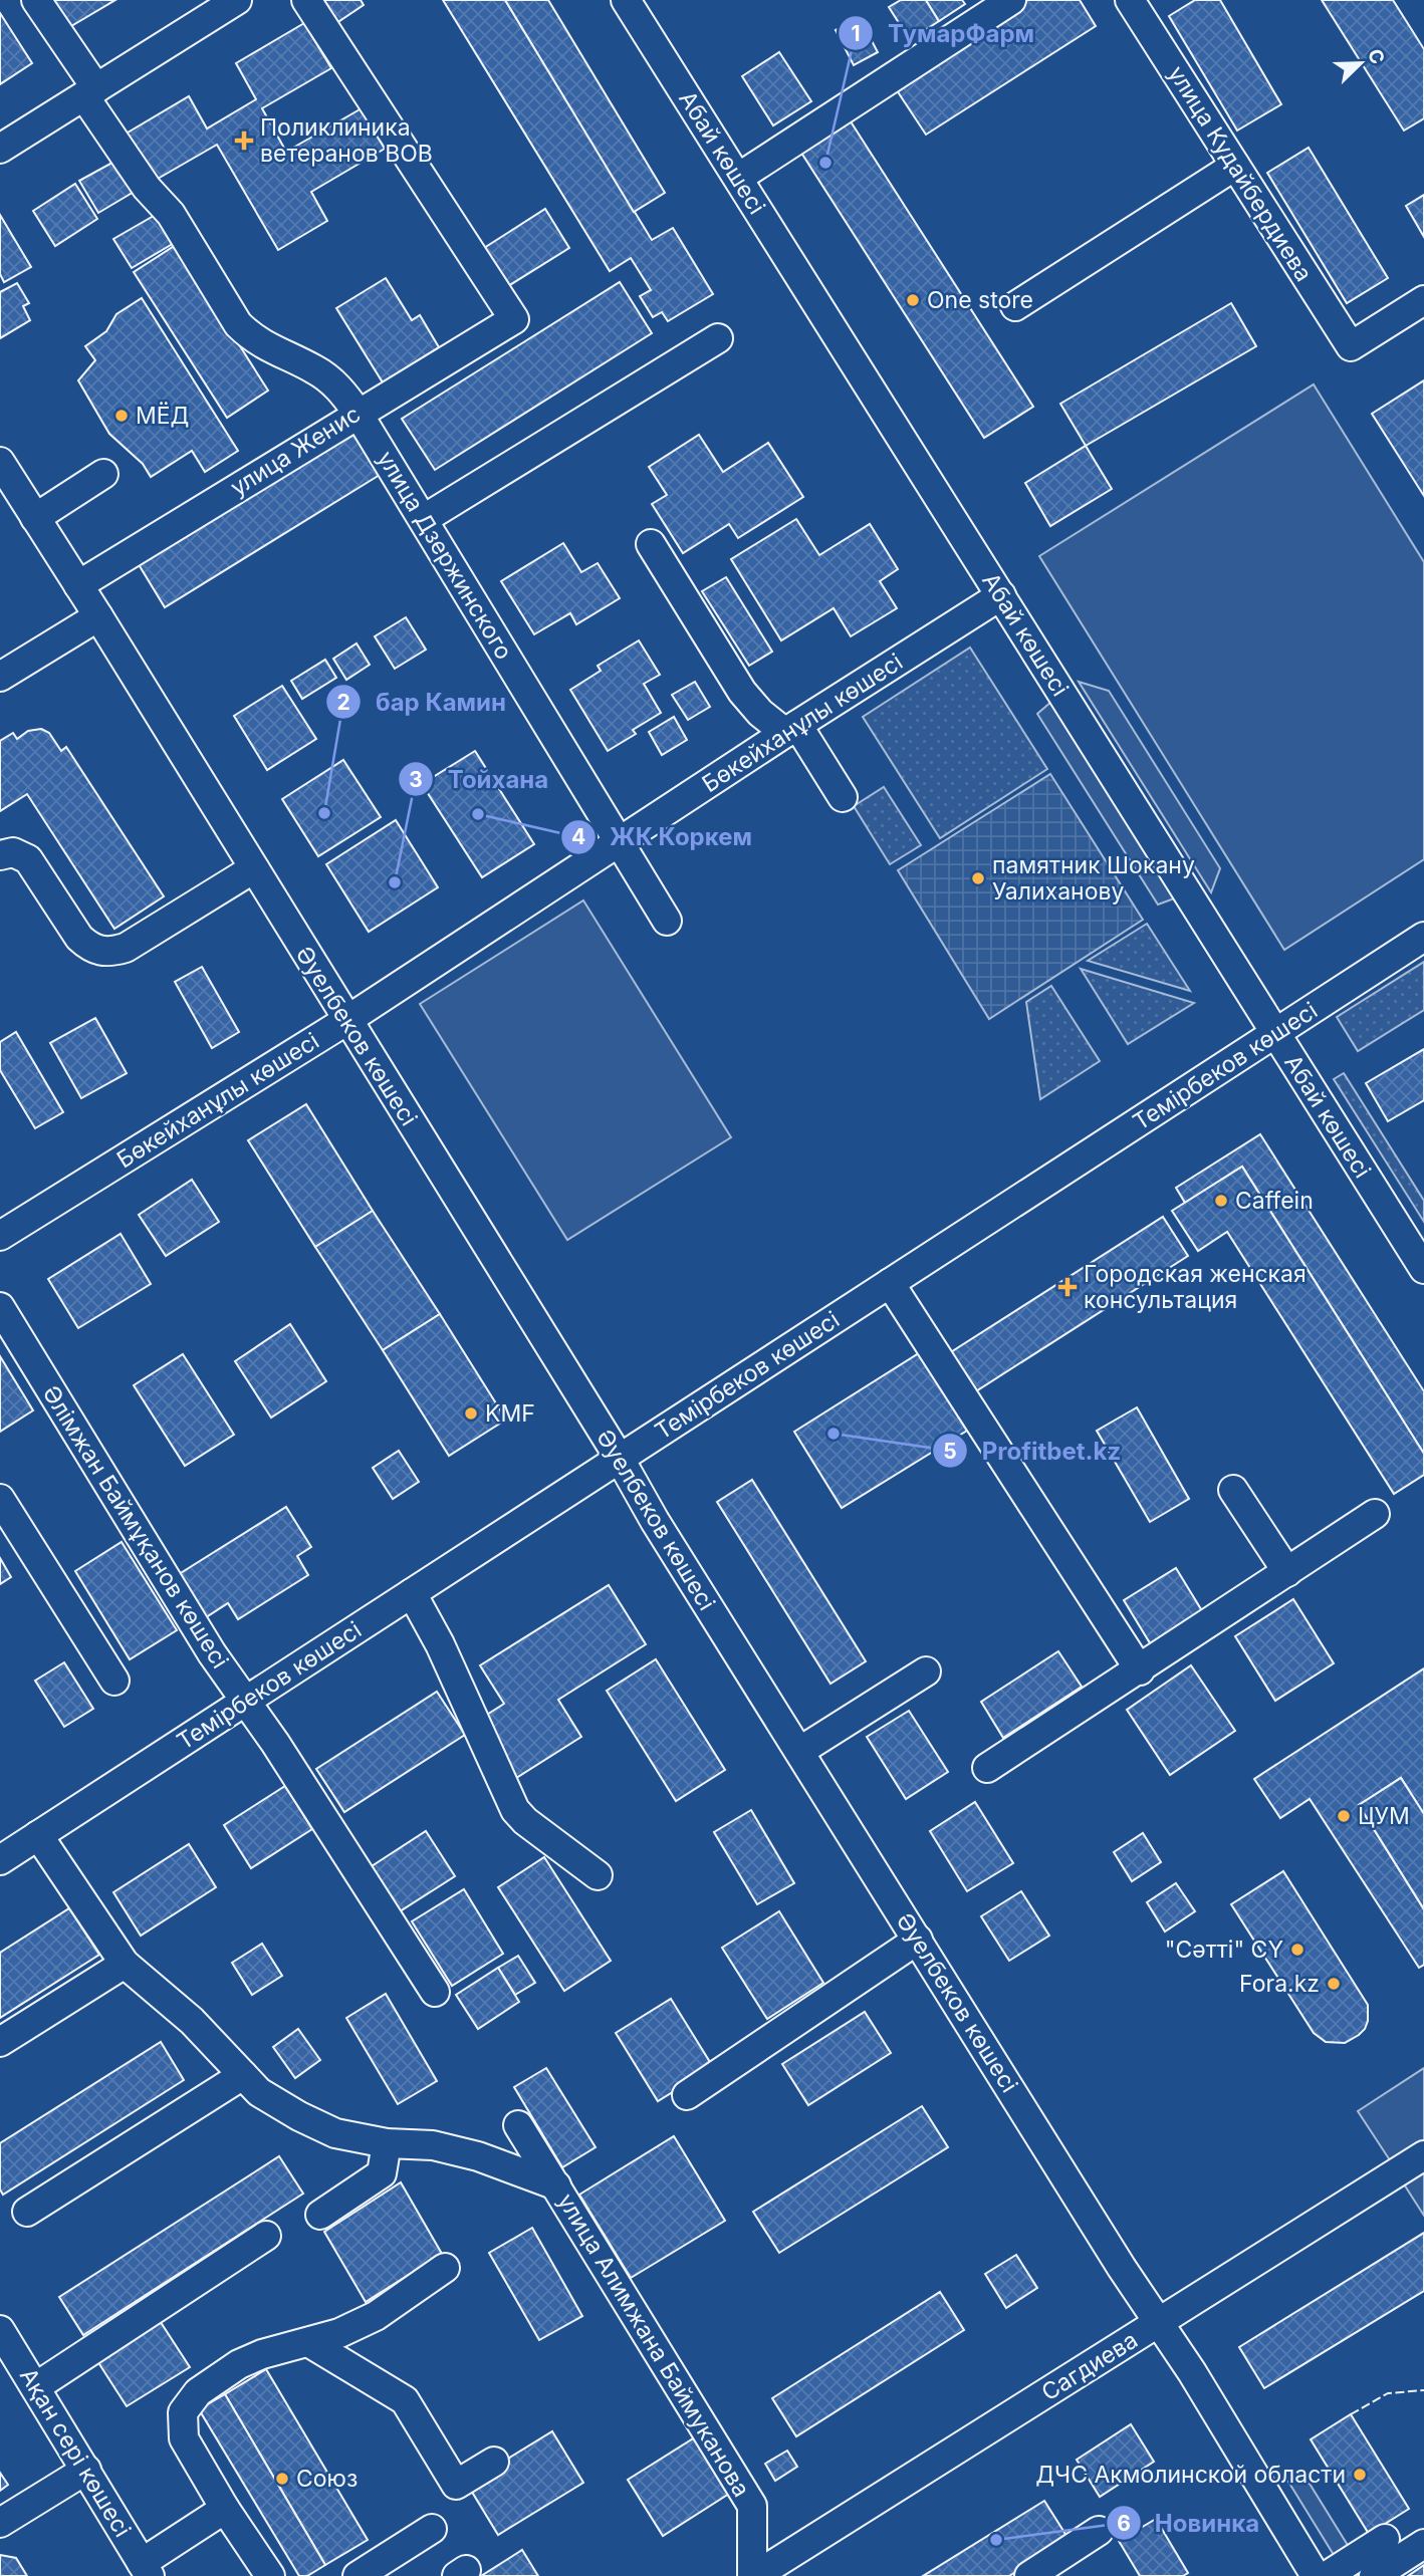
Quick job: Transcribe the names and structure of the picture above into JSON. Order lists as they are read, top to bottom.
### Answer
{
  "streets": {
    "street": [
      "Абай көшесі",
      "улица Кудайбердиева",
      "улица Женис",
      "улица Дзержинского",
      "Бөкейханұлы көшесі",
      "Әуелбеков көшесі",
      "Темірбеков көшесі",
      "Әлімжан Баймұқанов көшесі",
      "улица Алимжана Баймуканова",
      "Сагдиева",
      "Ақан сері көшесі"
    ]
  },
  "crossings": [
    ["Абай көшесі", "Бөкейханұлы көшесі"],
    ["Абай көшесі", "Темірбеков көшесі"],
    ["улица Женис", "улица Дзержинского"],
    ["улица Женис", "Әуелбеков көшесі"],
    ["улица Дзержинского", "Бөкейханұлы көшесі"],
    ["Бөкейханұлы көшесі", "Әуелбеков көшесі"],
    ["Әуелбеков көшесі", "Темірбеков көшесі"],
    ["Әуелбеков көшесі", "Сагдиева"],
    ["Темірбеков көшесі", "Әлімжан Баймұқанов көшесі"],
    ["улица Алимжана Баймуканова", "Сагдиева"]
  ],
  "places": {
    "health": ["Поликлиника ветеранов ВОВ", "Городская женская консультация"],
    "other": [
      "ТумарФарм",
      "One store",
      "МЁД",
      "бар Камин",
      "ЖК Коркем",
      "памятник Шокану Уалиханову",
      "Тойхана",
      "Caffein",
      "KMF",
      "Profitbet.kz",
      "ЦУМ",
      "\"Сәтті\" СY",
      "Fora.kz",
      "ДЧС Акмолинской области",
      "Союз",
      "Новинка"
    ]
  },
  "north": "top right"
}
